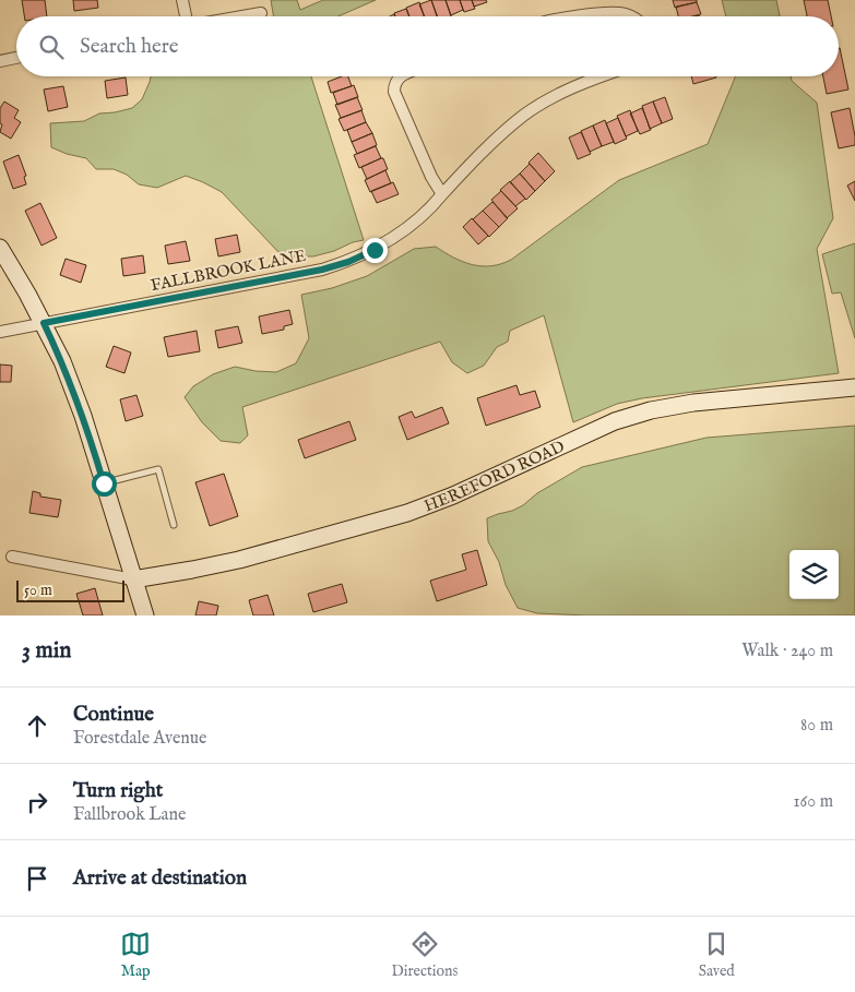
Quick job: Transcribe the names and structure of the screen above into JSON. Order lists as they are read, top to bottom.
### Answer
{
  "streets": {
    "street": ["FALLBROOK LANE", "HEREFORD ROAD"]
  },
  "scale_bar": "50 m",
  "page": {
    "search": "Search here",
    "scale": "50 m",
    "heading": ["3 min", "Walk · 240 m"],
    "list": [
      ["Continue", "Forestdale Avenue", "80 m"],
      ["Turn right", "Fallbrook Lane", "160 m"],
      "Arrive at destination"
    ],
    "nav": ["Map", "Directions", "Saved"]
  }
}
